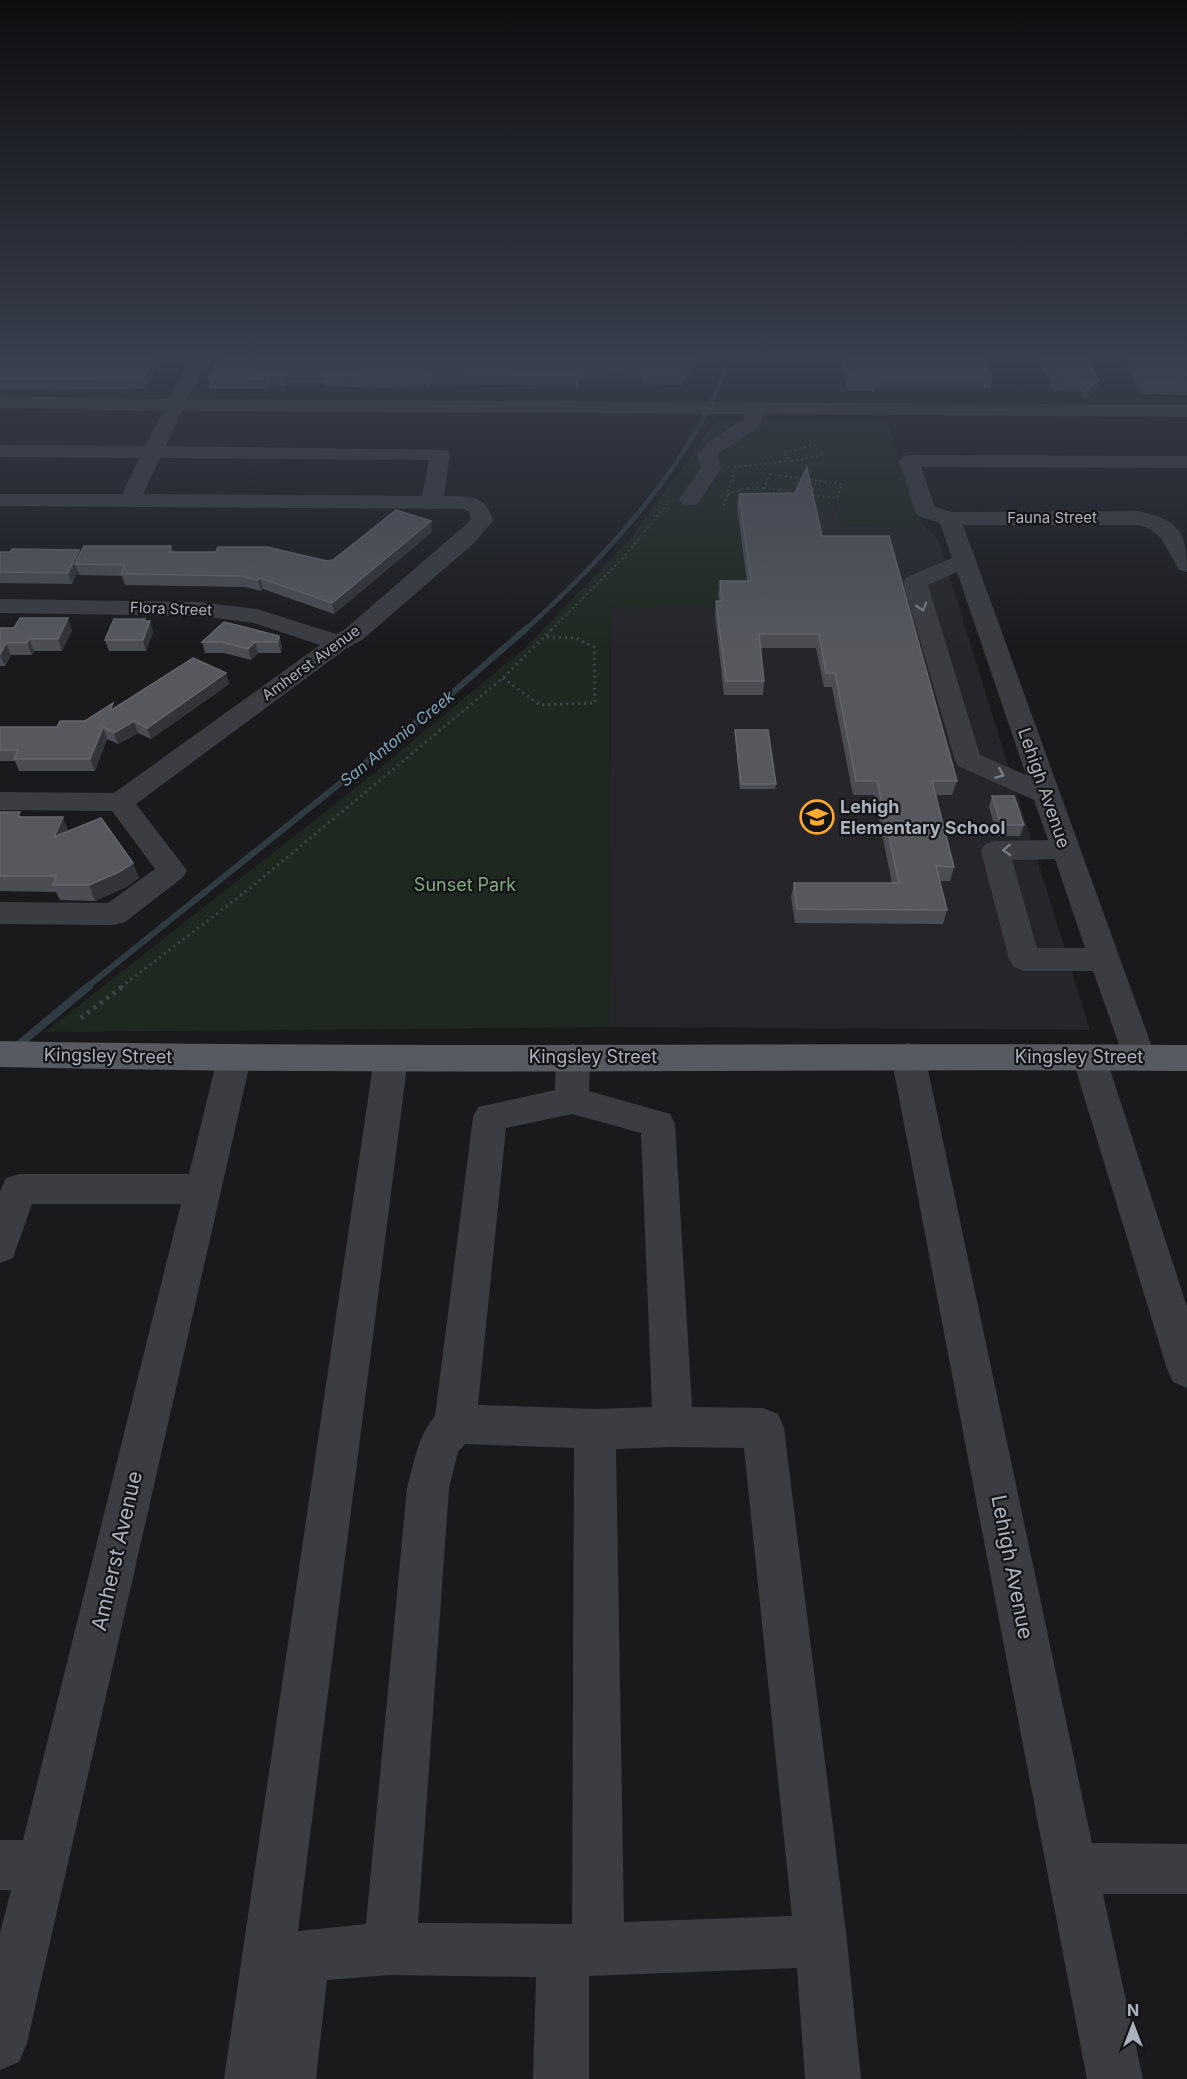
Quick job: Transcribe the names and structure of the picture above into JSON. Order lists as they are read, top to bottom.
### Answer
{
  "streets": {
    "main road": ["Kingsley Street"],
    "street": [
      "Fauna Street",
      "Flora Street",
      "Amherst Avenue",
      "Lehigh Avenue"
    ]
  },
  "crossings": [
    ["Fauna Street", "Lehigh Avenue"],
    ["Flora Street", "Amherst Avenue"],
    ["Amherst Avenue", "Kingsley Street"],
    ["Lehigh Avenue", "Kingsley Street"]
  ],
  "water": ["San Antonio Creek"],
  "parks": ["Sunset Park"],
  "places": {
    "school or university": ["Lehigh Elementary School"]
  },
  "north": "top"
}
